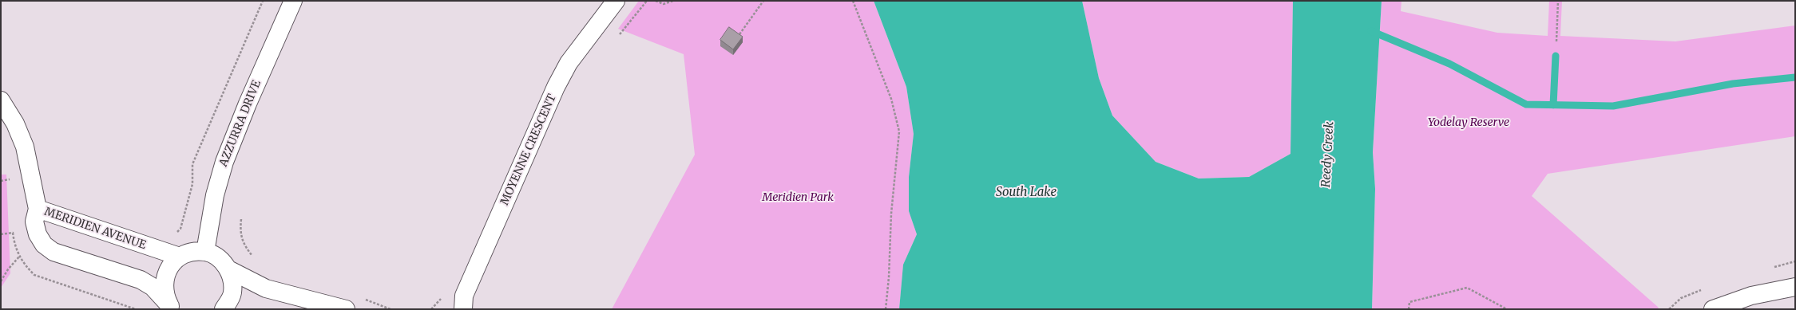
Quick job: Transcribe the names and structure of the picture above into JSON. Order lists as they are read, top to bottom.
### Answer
{
  "streets": {
    "street": ["AZZURRA DRIVE", "MOYENNE CRESCENT", "MERIDIEN AVENUE"]
  },
  "water": ["Reedy Creek", "South Lake"],
  "parks": ["Yodelay Reserve", "Meridien Park"]
}
